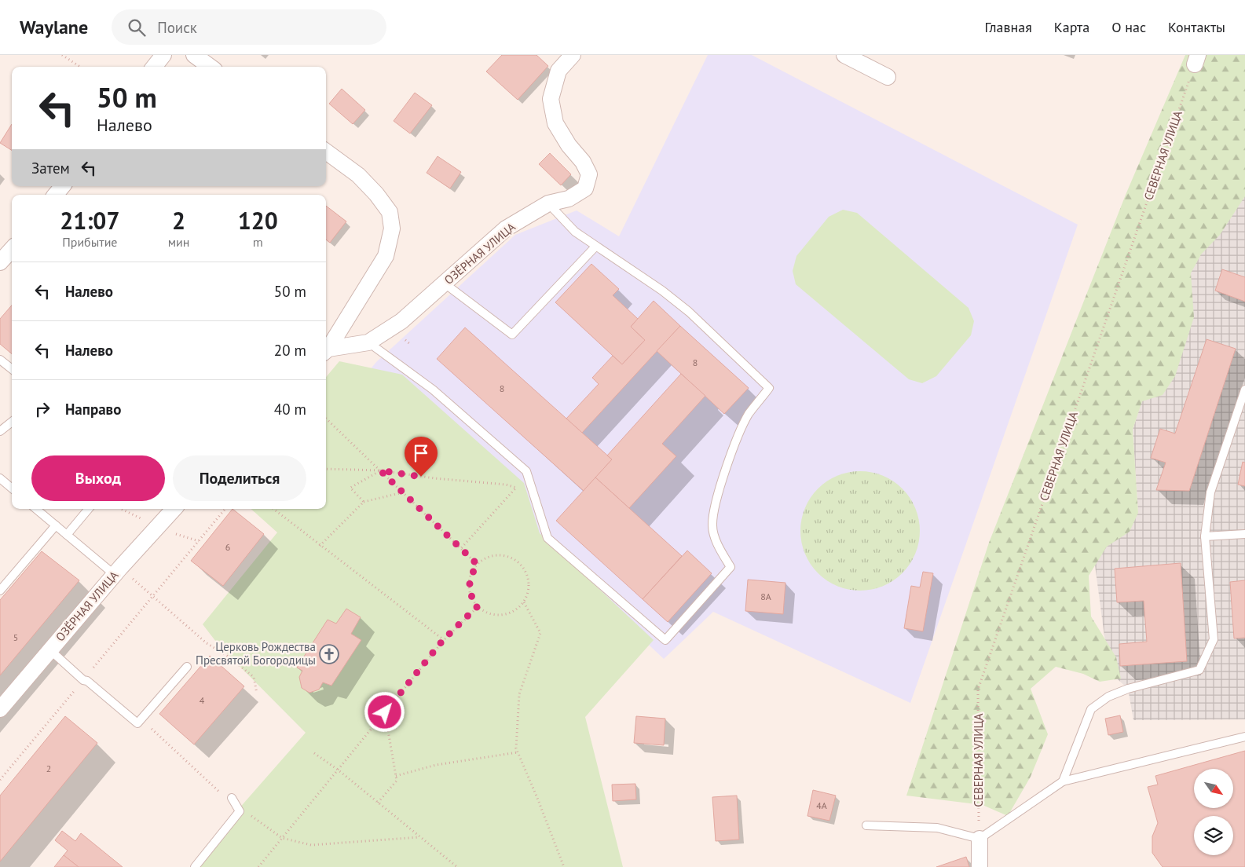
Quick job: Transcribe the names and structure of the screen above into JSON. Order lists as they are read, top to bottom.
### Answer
{
  "streets": {
    "street": ["ОЗЁРНАЯ УЛИЦА"],
    "path": ["СЕВЕРНАЯ УЛИЦА"]
  },
  "places": {
    "church": ["Церковь Рождества Пресвятой Богородицы"]
  },
  "house_numbers": [
    "8",
    "8",
    "6",
    "8А",
    "5",
    "4",
    "2",
    "4А"
  ],
  "north": "bottom right",
  "page": {
    "header": "Waylane",
    "search": "Поиск",
    "nav": [
      "Главная",
      "Карта",
      "О нас",
      "Контакты"
    ],
    "turn": ["50 m", "Налево"],
    "then": "Затем",
    "eta": [
      "21:07",
      "Прибытие",
      "2",
      "мин",
      "120",
      "m"
    ],
    "list": [
      {
        "name": "Налево",
        "value": "50 m"
      },
      {
        "name": "Налево",
        "value": "20 m"
      },
      {
        "name": "Направо",
        "value": "40 m"
      }
    ],
    "buttons": ["Выход", "Поделиться"]
  }
}
